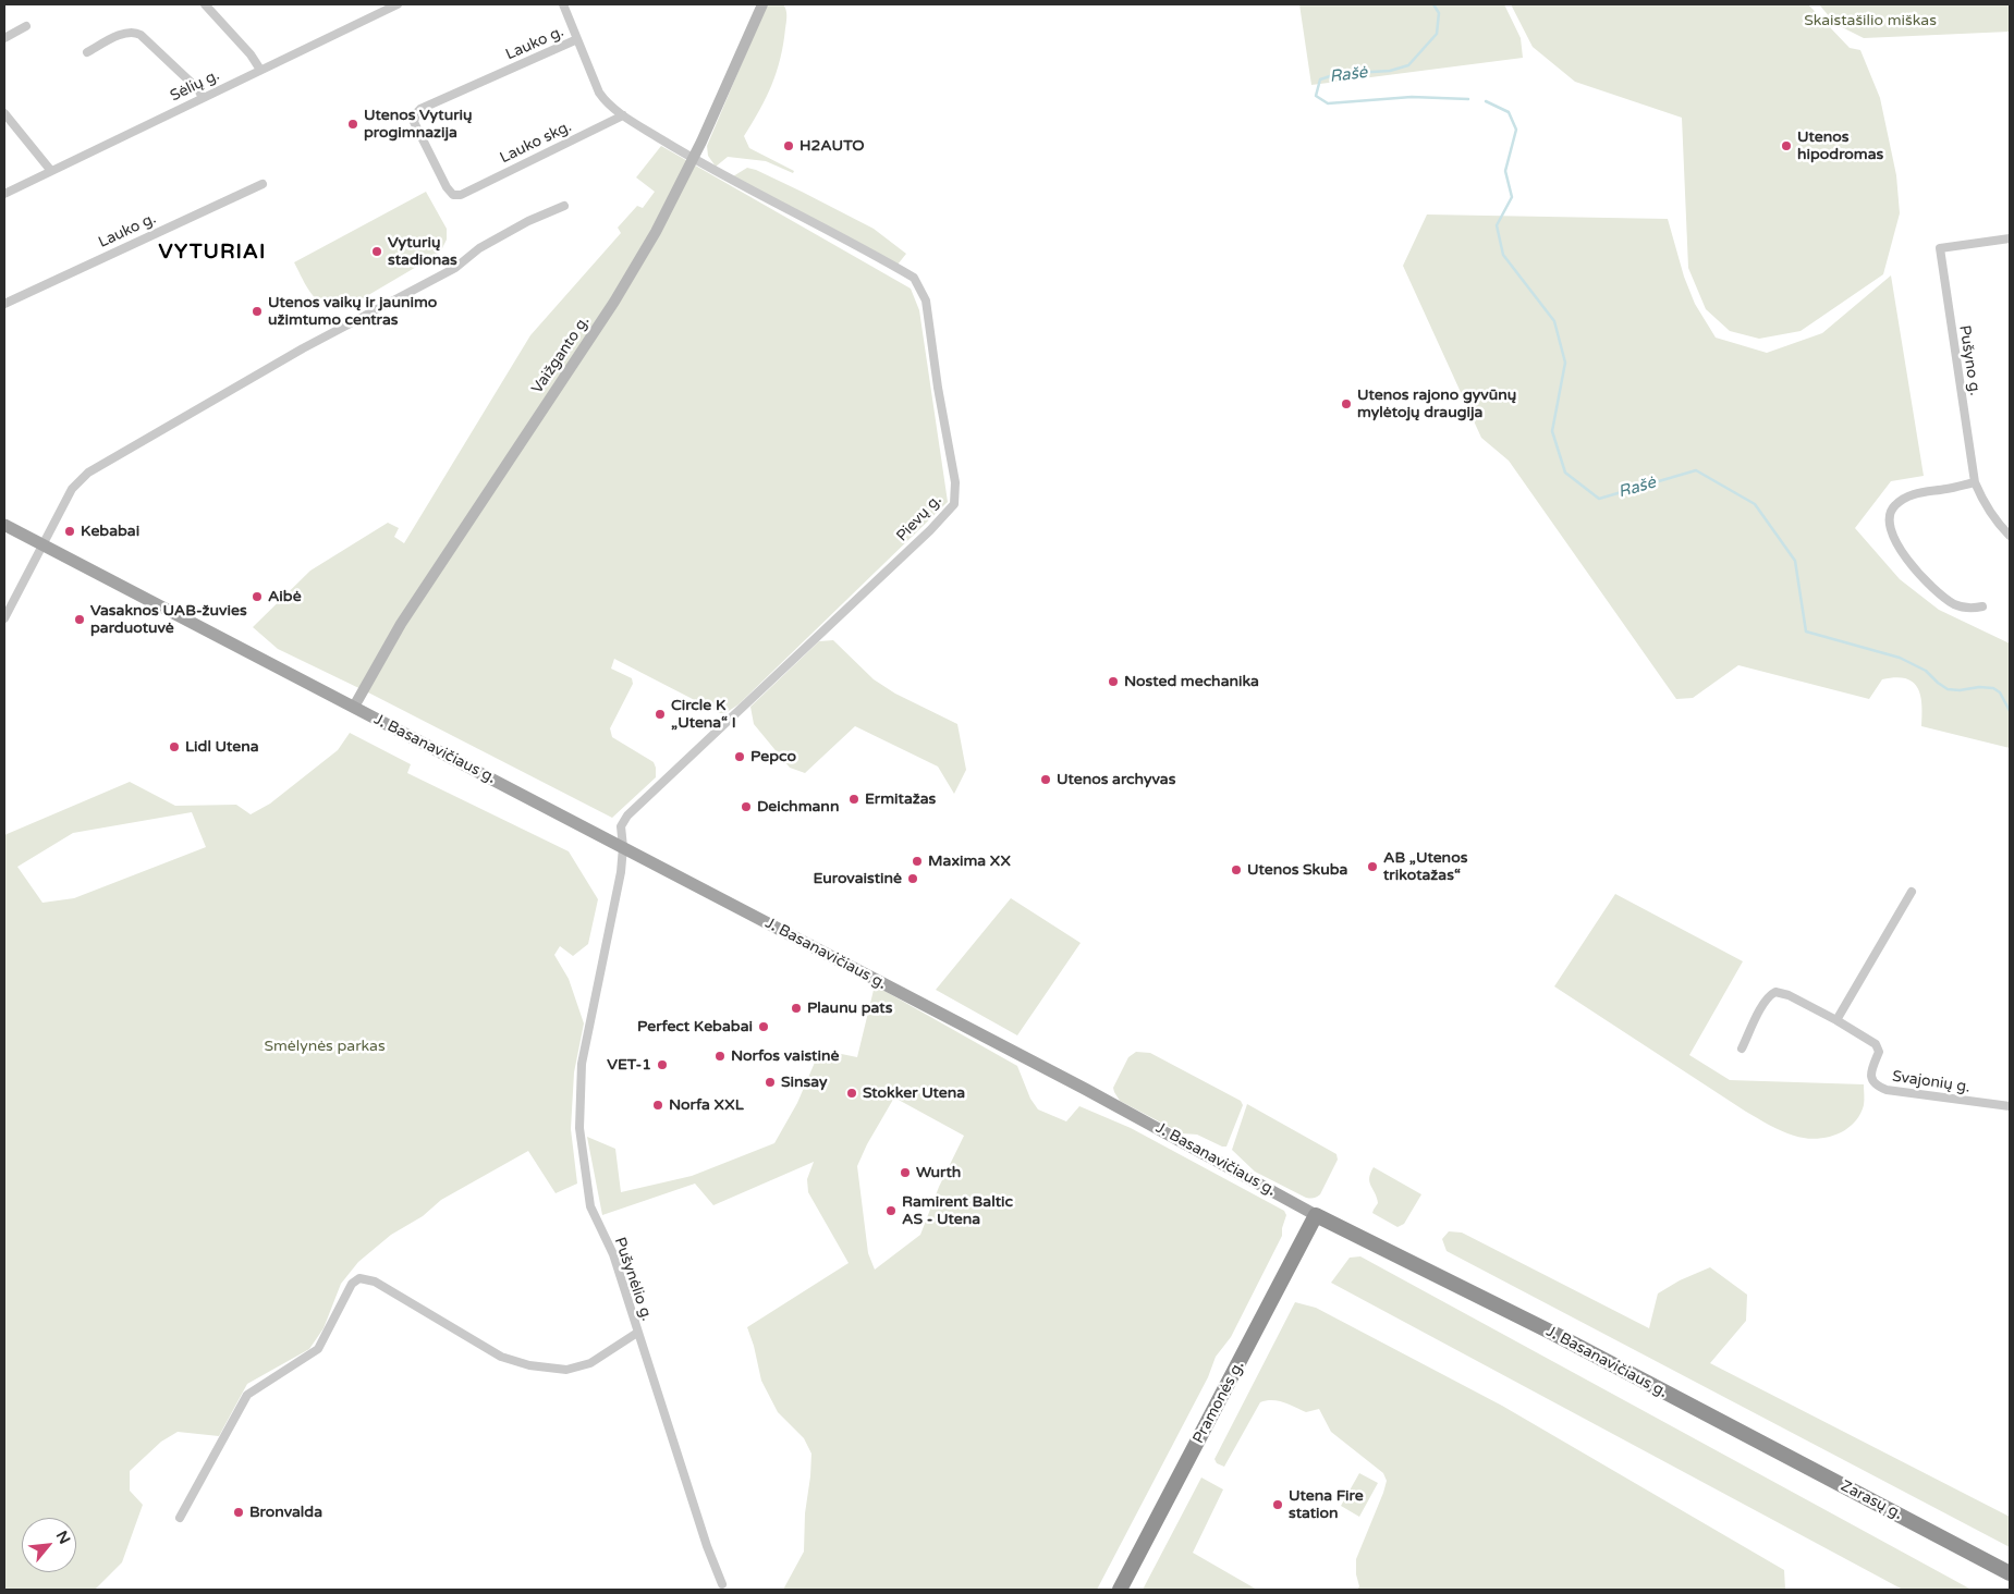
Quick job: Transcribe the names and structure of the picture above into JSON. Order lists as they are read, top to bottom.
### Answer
{
  "streets": {
    "highway": ["J. Basanavičiaus g.", "Pramonės g.", "Zarasų g."],
    "main road": ["Vaižganto g."],
    "street": [
      "Lauko g.",
      "Sėlių g.",
      "Lauko skg.",
      "Pušyno g.",
      "Pievų g.",
      "Svajonių g.",
      "Pušynėlio g."
    ]
  },
  "crossings": [
    ["Lauko g.", "Lauko skg."],
    ["Vaižganto g.", "Pievų g."],
    ["Vaižganto g.", "J. Basanavičiaus g."],
    ["Pievų g.", "J. Basanavičiaus g."],
    ["Pievų g.", "Pušynėlio g."],
    ["J. Basanavičiaus g.", "Pušynėlio g."],
    ["J. Basanavičiaus g.", "Pramonės g."],
    ["J. Basanavičiaus g.", "Zarasų g."]
  ],
  "districts": ["VYTURIAI"],
  "water": ["Rašė"],
  "parks": ["Skaistašilio miškas", "Smėlynės parkas"],
  "places": [
    "Utenos Vyturių progimnazija",
    "H2AUTO",
    "Utenos hipodromas",
    "Vyturių stadionas",
    "Utenos vaikų ir jaunimo užimtumo centras",
    "Utenos rajono gyvūnų mylėtojų draugija",
    "Kebabai",
    "Aibė",
    "Vasaknos UAB-žuvies parduotuvė",
    "Nosted mechanika",
    "Circle K „Utena“ I",
    "Lidl Utena",
    "Pepco",
    "Utenos archyvas",
    "Ermitažas",
    "Deichmann",
    "Maxima XX",
    "AB „Utenos trikotažas“",
    "Utenos Skuba",
    "Eurovaistinė",
    "Plaunu pats",
    "Perfect Kebabai",
    "Norfos vaistinė",
    "VET-1",
    "Sinsay",
    "Stokker Utena",
    "Norfa XXL",
    "Wurth",
    "Ramirent Baltic AS - Utena",
    "Utena Fire station",
    "Bronvalda"
  ],
  "north": "top right"
}
